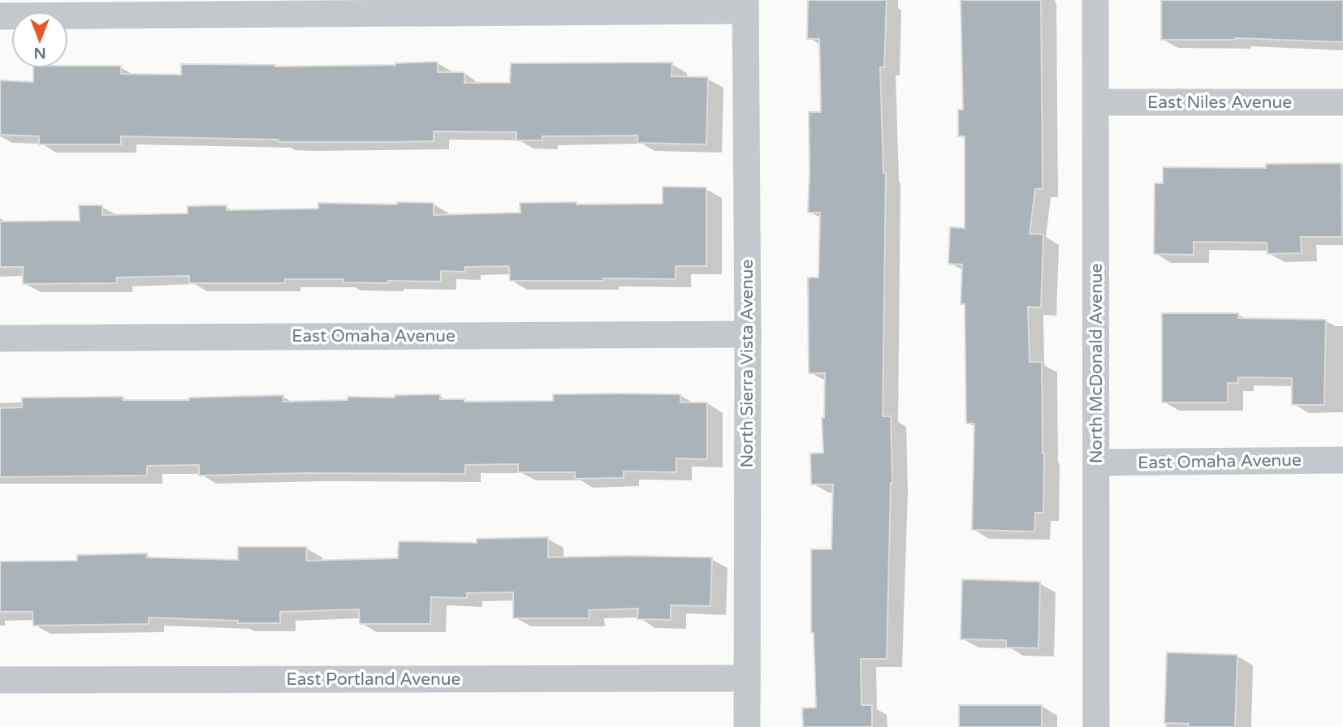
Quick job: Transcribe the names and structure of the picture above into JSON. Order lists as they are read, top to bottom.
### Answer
{
  "streets": {
    "street": [
      "East Niles Avenue",
      "East Omaha Avenue",
      "North Sierra Vista Avenue",
      "North McDonald Avenue",
      "East Portland Avenue"
    ]
  },
  "crossings": [
    ["East Niles Avenue", "North McDonald Avenue"],
    ["East Omaha Avenue", "North Sierra Vista Avenue"],
    ["East Omaha Avenue", "North McDonald Avenue"],
    ["North Sierra Vista Avenue", "East Portland Avenue"]
  ],
  "north": "bottom"
}
